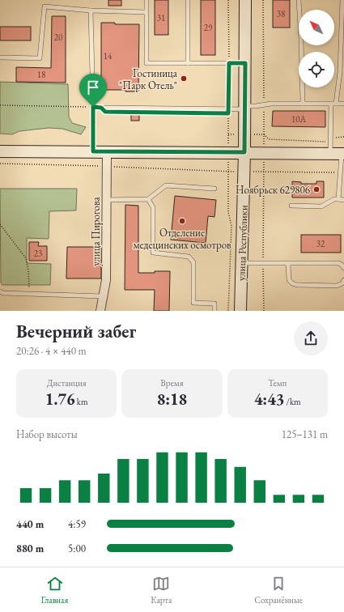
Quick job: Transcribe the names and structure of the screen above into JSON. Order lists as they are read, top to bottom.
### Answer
{
  "streets": {
    "main road": ["улица Республики"],
    "street": ["улица Пирогова"]
  },
  "places": ["Гостиница \"Парк Отель\"", "Ноябрьск 629806", "Отделение медецинских осмотров"],
  "house_numbers": [
    "38",
    "31",
    "29",
    "20",
    "14",
    "18",
    "10А",
    "32",
    "23"
  ],
  "north": "top left",
  "page": {
    "heading": ["Вечерний забег", "20:26 · 4 × 440 m"],
    "stats": [
      ["Дистанция", "1.76 km"],
      ["Время", "8:18"],
      ["Темп", "4:43 /km"]
    ],
    "chart": ["Набор высоты", "125–131 m"],
    "list": [
      {
        "name": "440 m",
        "note": "4:59"
      },
      {
        "name": "880 m",
        "note": "5:00"
      }
    ],
    "tabs": ["Главная", "Карта", "Сохранённые"]
  }
}
